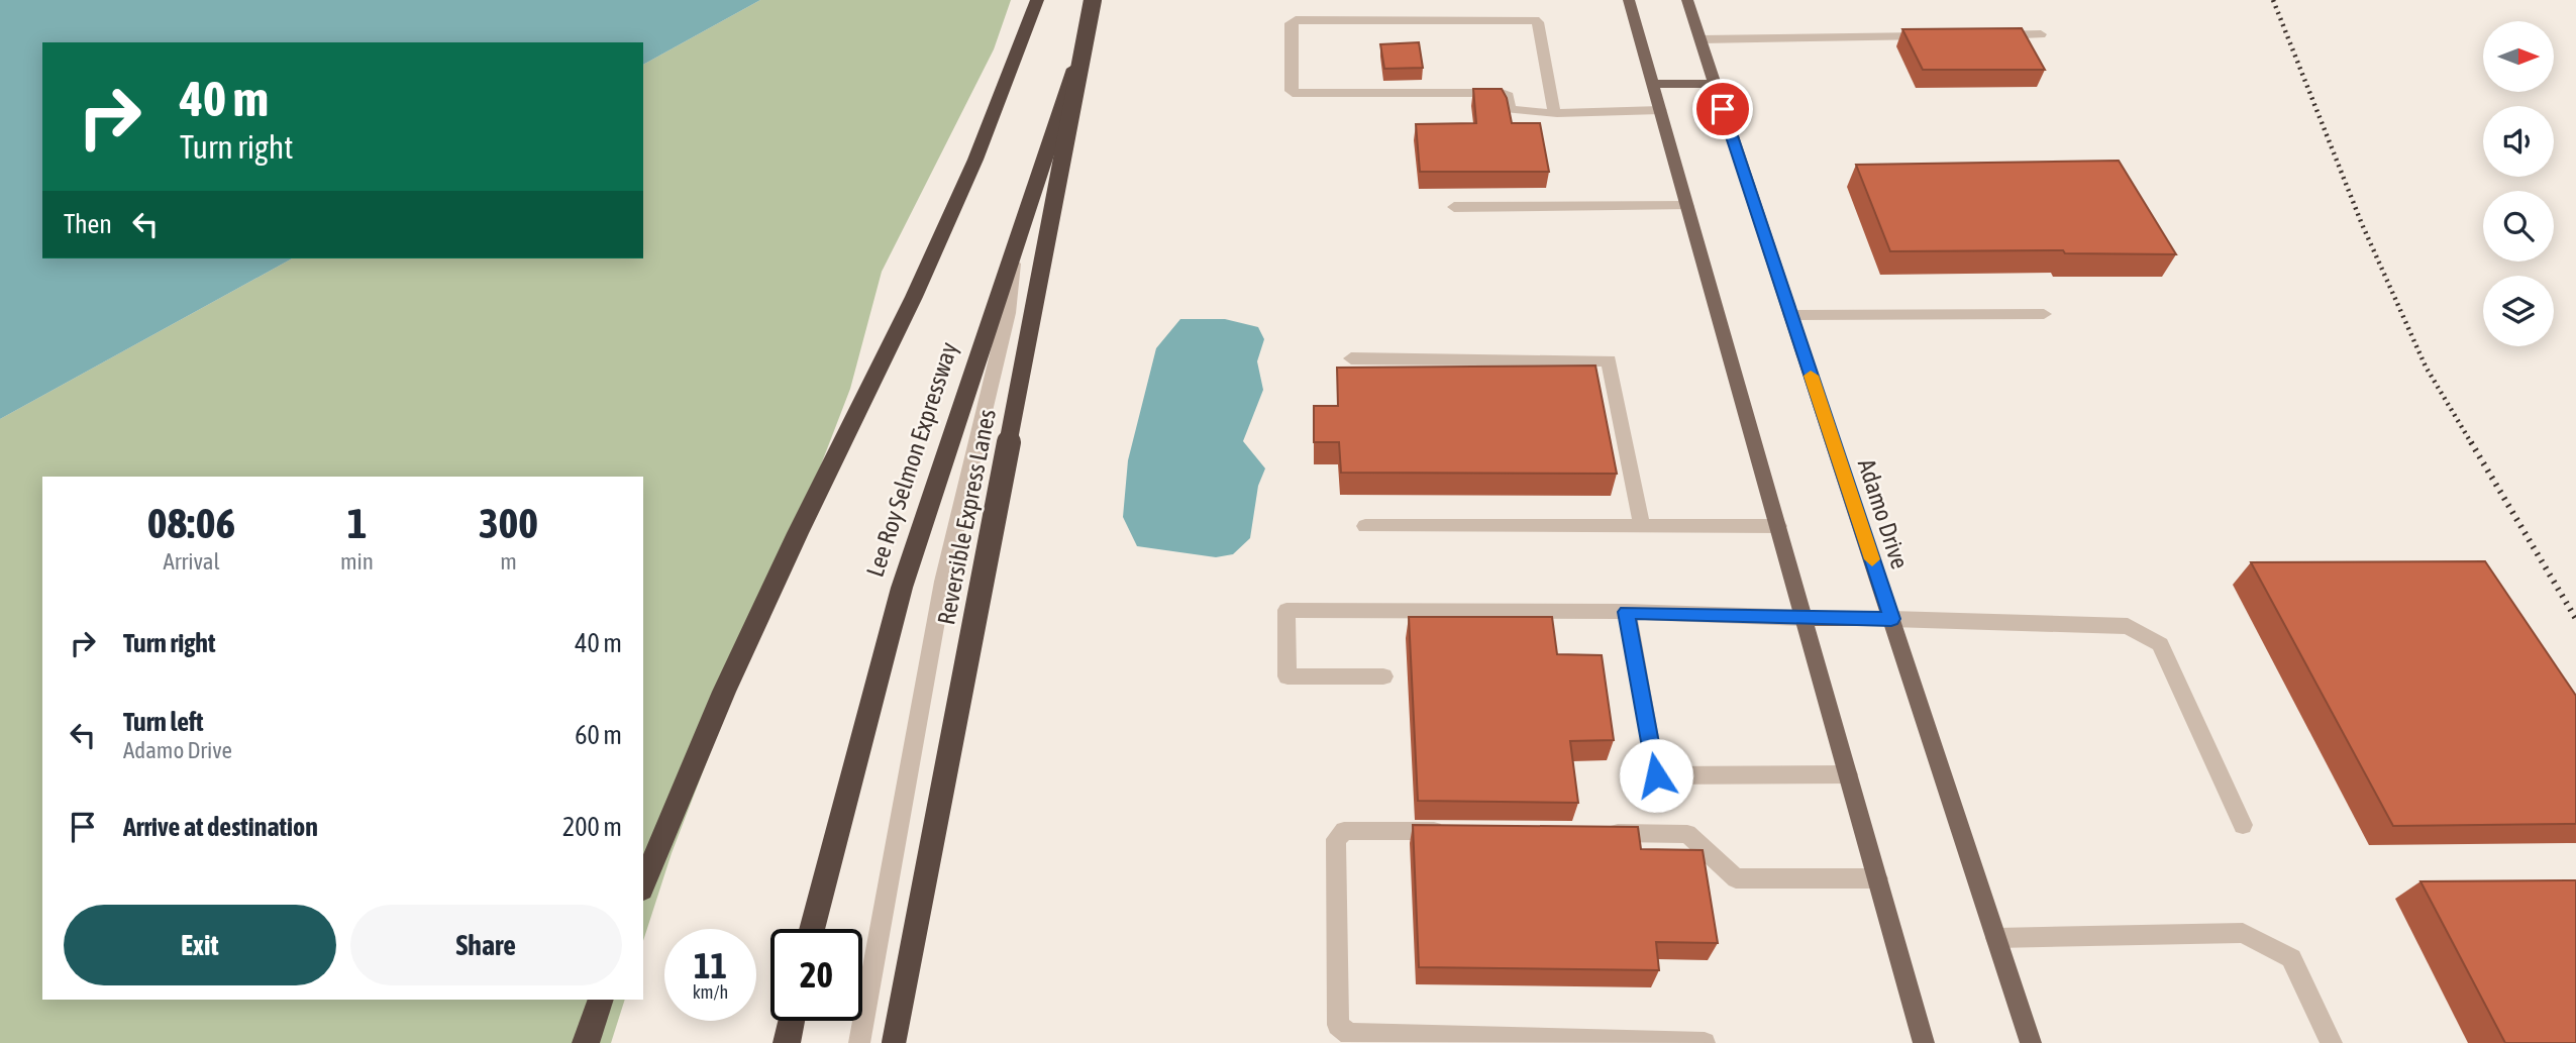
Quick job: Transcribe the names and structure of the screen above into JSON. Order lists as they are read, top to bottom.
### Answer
{
  "streets": {
    "highway": ["Lee Roy Selmon Expressway", "Reversible Express Lanes"],
    "main road": ["Adamo Drive"]
  },
  "crossings": [
    ["Lee Roy Selmon Expressway", "Reversible Express Lanes"]
  ],
  "north": "right",
  "page": {
    "turn": ["40 m", "Turn right"],
    "then": "Then",
    "eta": [
      "08:06",
      "Arrival",
      "1",
      "min",
      "300",
      "m"
    ],
    "list": [
      {
        "name": "Turn right",
        "value": "40 m"
      },
      {
        "name": "Turn left",
        "note": "Adamo Drive",
        "value": "60 m"
      },
      {
        "name": "Arrive at destination",
        "value": "200 m"
      }
    ],
    "buttons": ["Exit", "Share"],
    "speed": "11 km/h",
    "limit": "20"
  }
}
